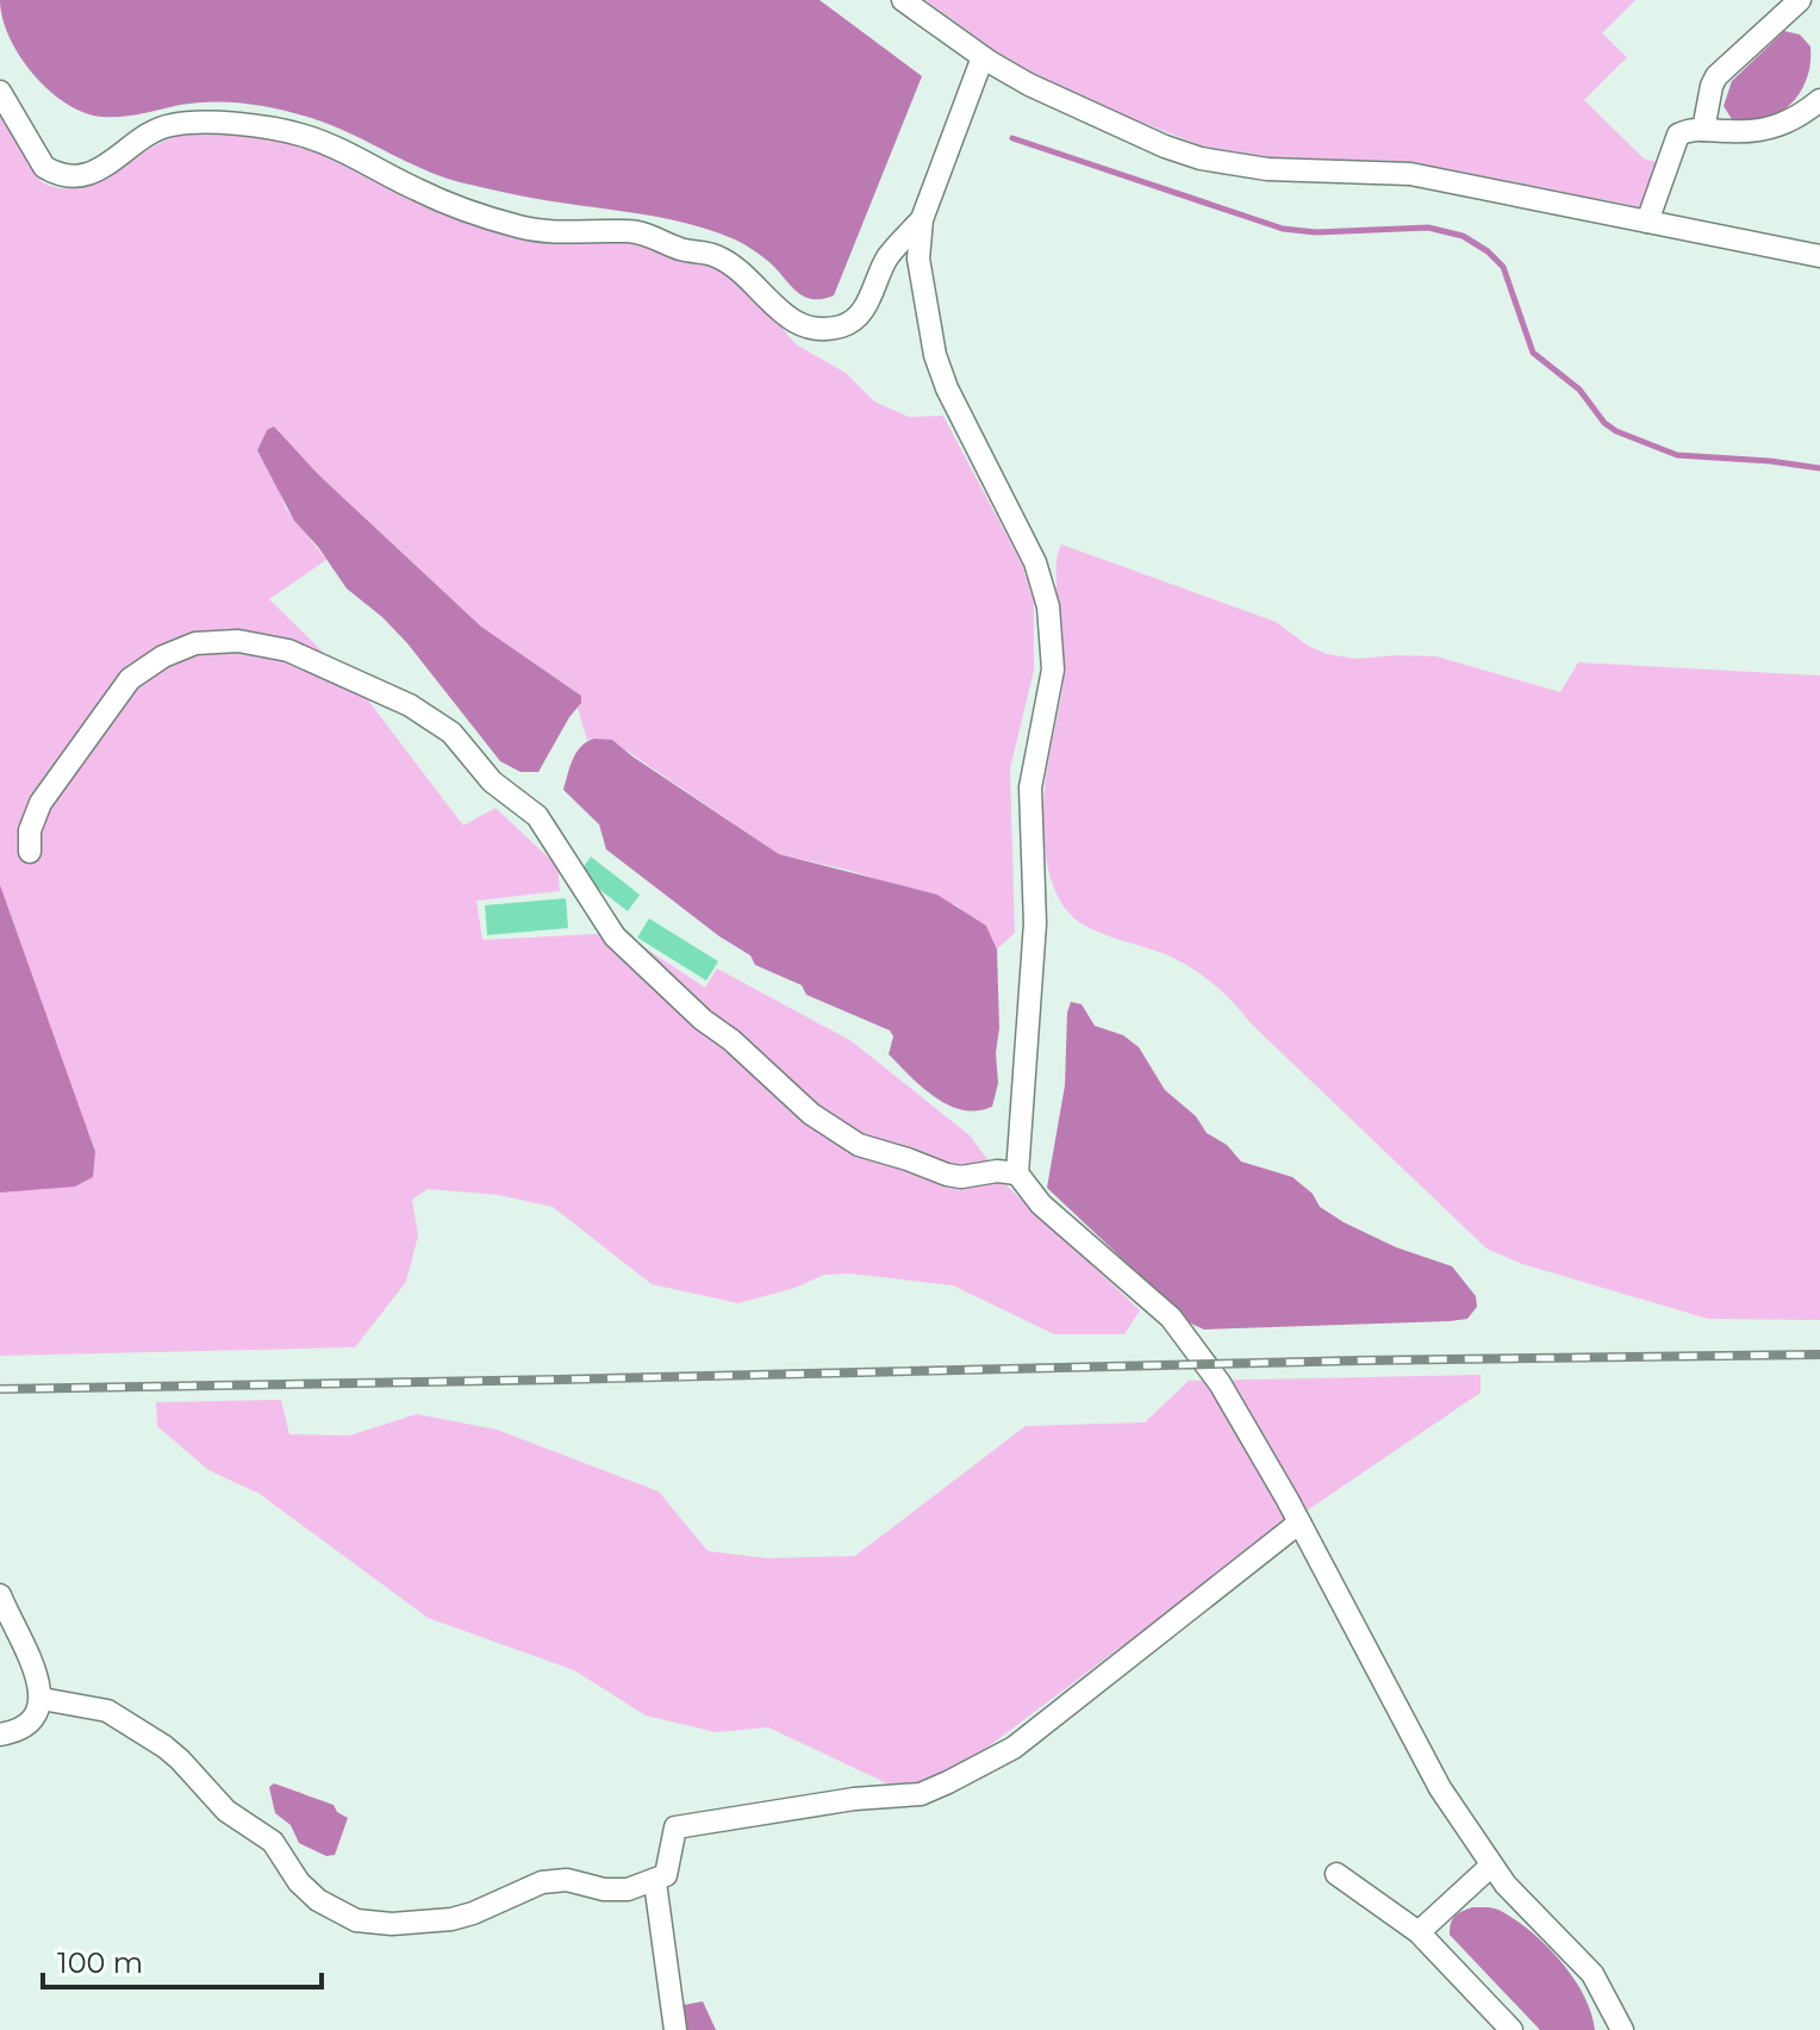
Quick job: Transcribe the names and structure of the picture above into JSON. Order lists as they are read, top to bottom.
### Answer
{
  "scale_bar": "100 m"
}
